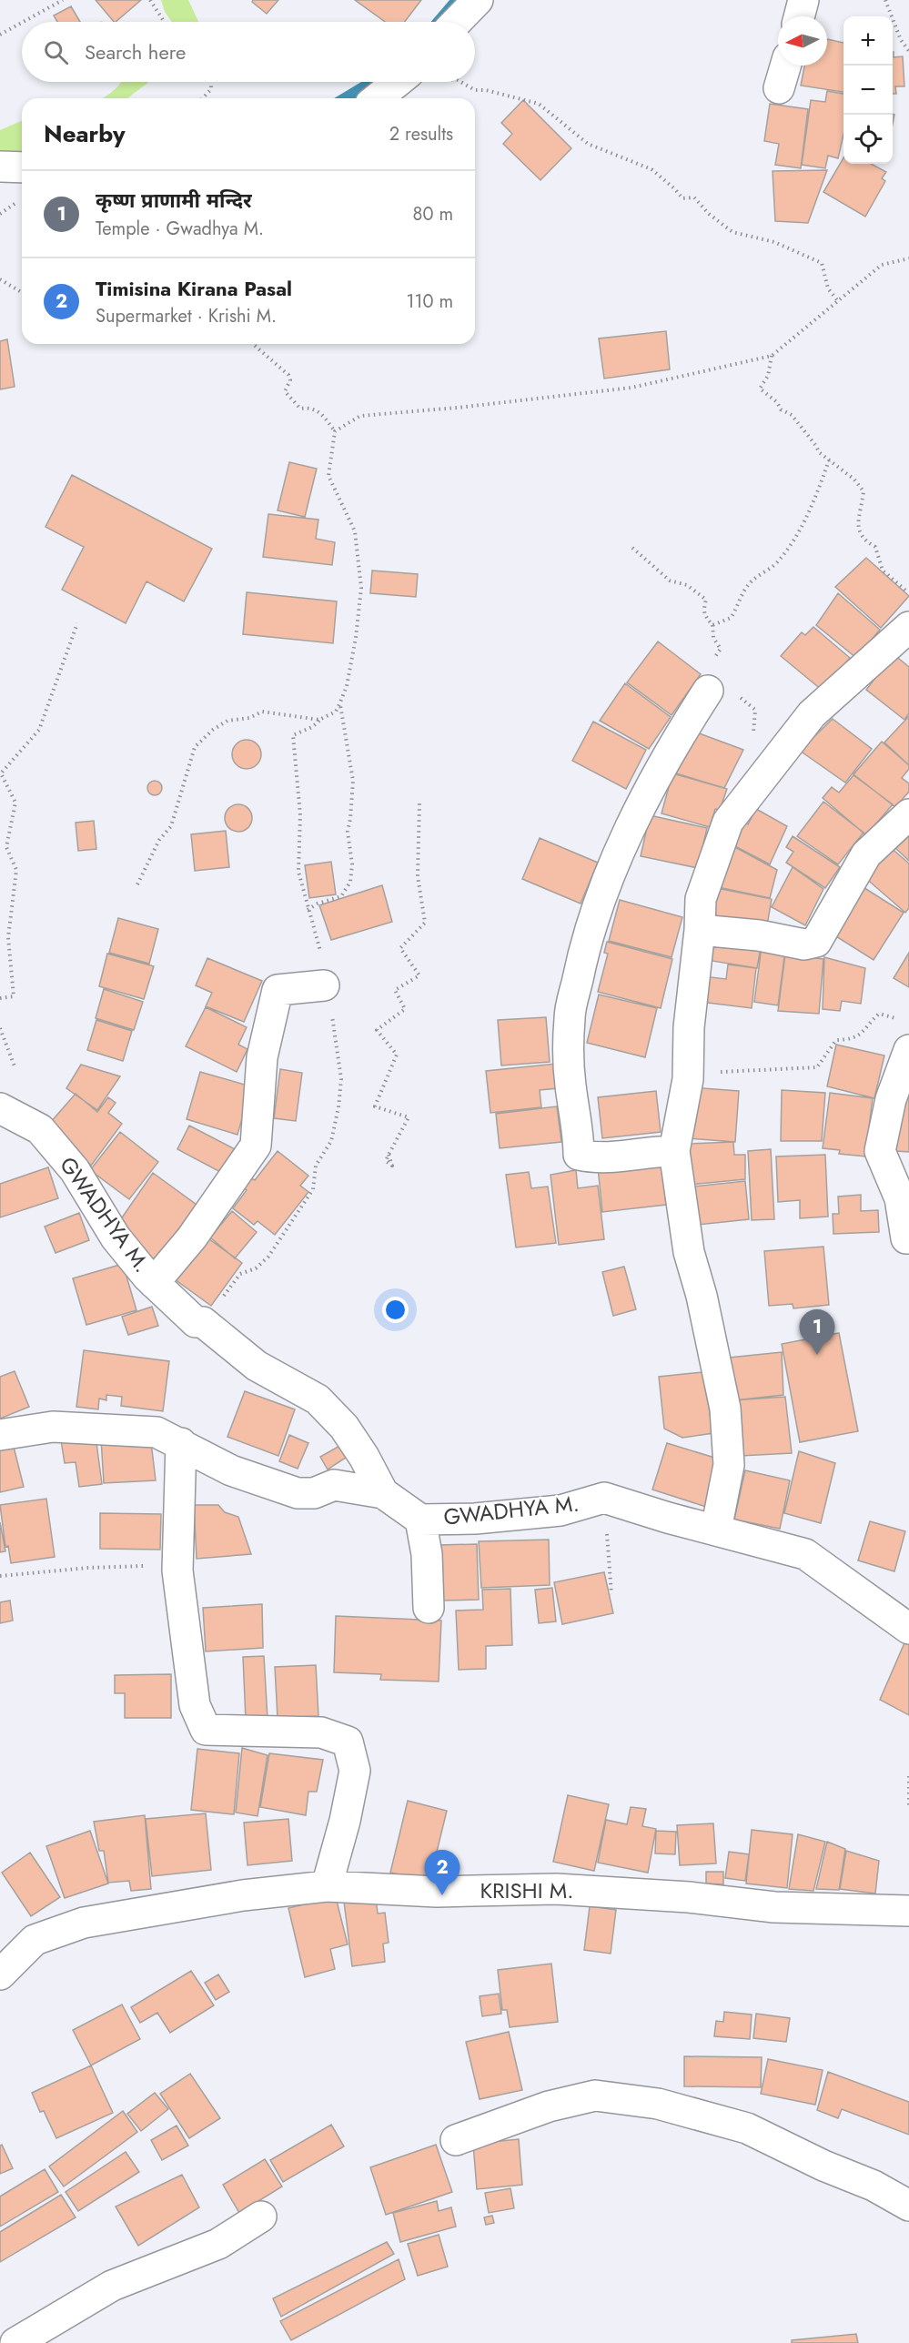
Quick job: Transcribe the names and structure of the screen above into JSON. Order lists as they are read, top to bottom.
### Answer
{
  "streets": {
    "street": ["GWADHYA M.", "KRISHI M."]
  },
  "north": "left",
  "page": {
    "map_buttons": ["+", "−"],
    "search": "Search here",
    "heading": ["Nearby", "2 results"],
    "list": [
      {
        "mark": "1",
        "name": "कृष्ण प्राणामी मन्दिर",
        "note": "Temple · Gwadhya M.",
        "value": "80 m"
      },
      {
        "mark": "2",
        "name": "Timisina Kirana Pasal",
        "note": "Supermarket · Krishi M.",
        "value": "110 m"
      }
    ],
    "pins": ["1", "2"]
  }
}
